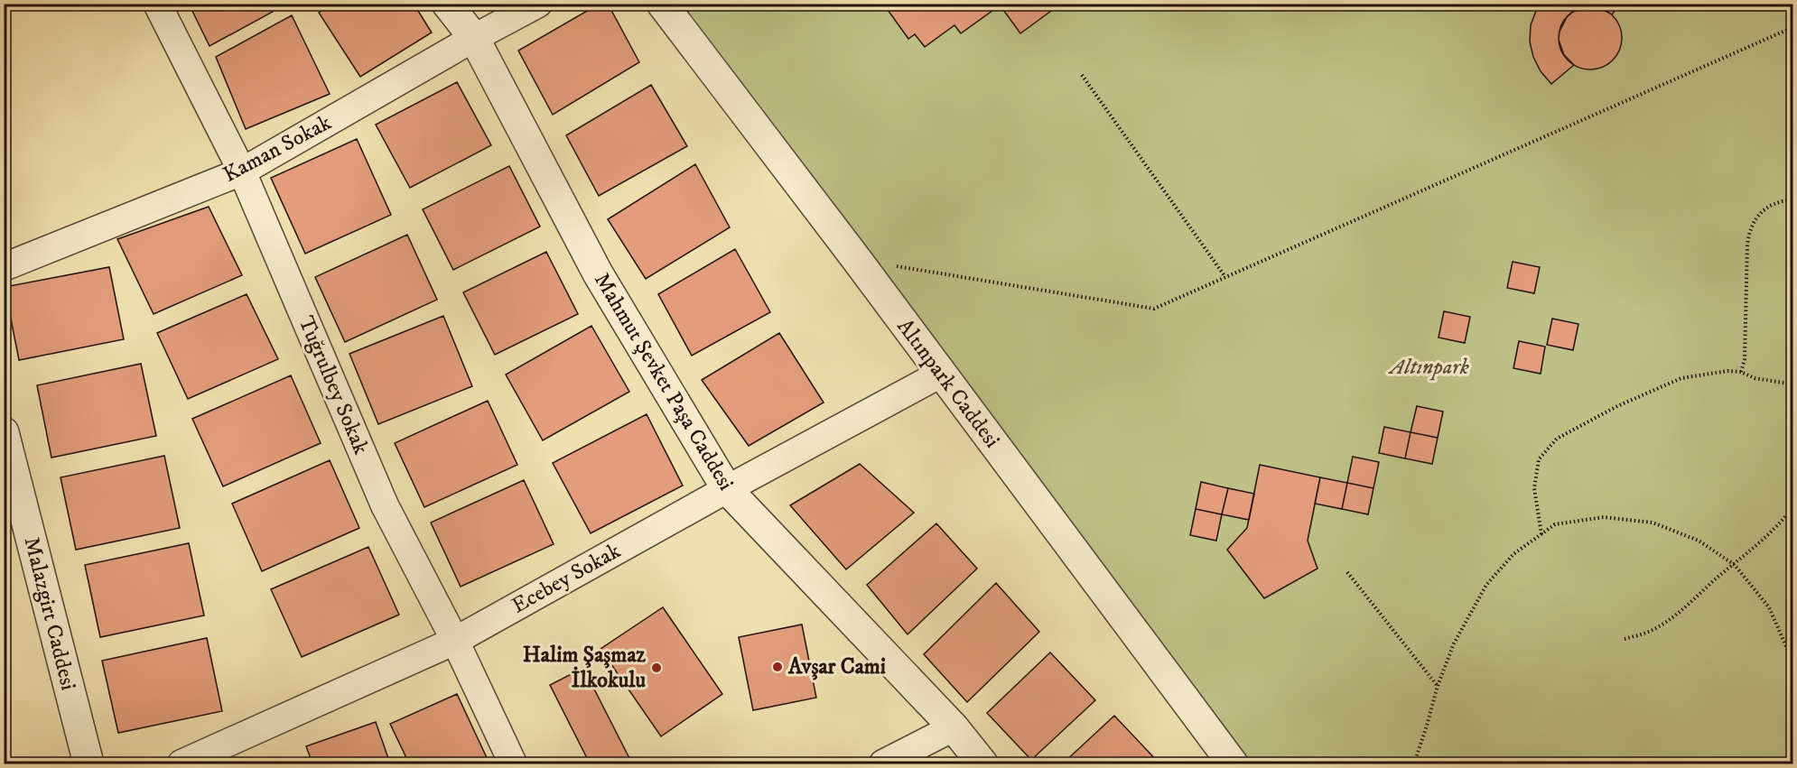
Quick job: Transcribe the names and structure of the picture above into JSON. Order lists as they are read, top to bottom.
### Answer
{
  "streets": {
    "street": [
      "Kaman Sokak",
      "Mahmut Şevket Paşa Caddesi",
      "Altınpark Caddesi",
      "Tuğrulbey Sokak",
      "Ecebey Sokak",
      "Malazgirt Caddesi"
    ]
  },
  "crossings": [
    ["Kaman Sokak", "Mahmut Şevket Paşa Caddesi"],
    ["Kaman Sokak", "Tuğrulbey Sokak"],
    ["Mahmut Şevket Paşa Caddesi", "Ecebey Sokak"],
    ["Altınpark Caddesi", "Ecebey Sokak"],
    ["Tuğrulbey Sokak", "Ecebey Sokak"]
  ],
  "parks": ["Altınpark"],
  "places": ["Avşar Cami", "Halim Şaşmaz İlkokulu"]
}
